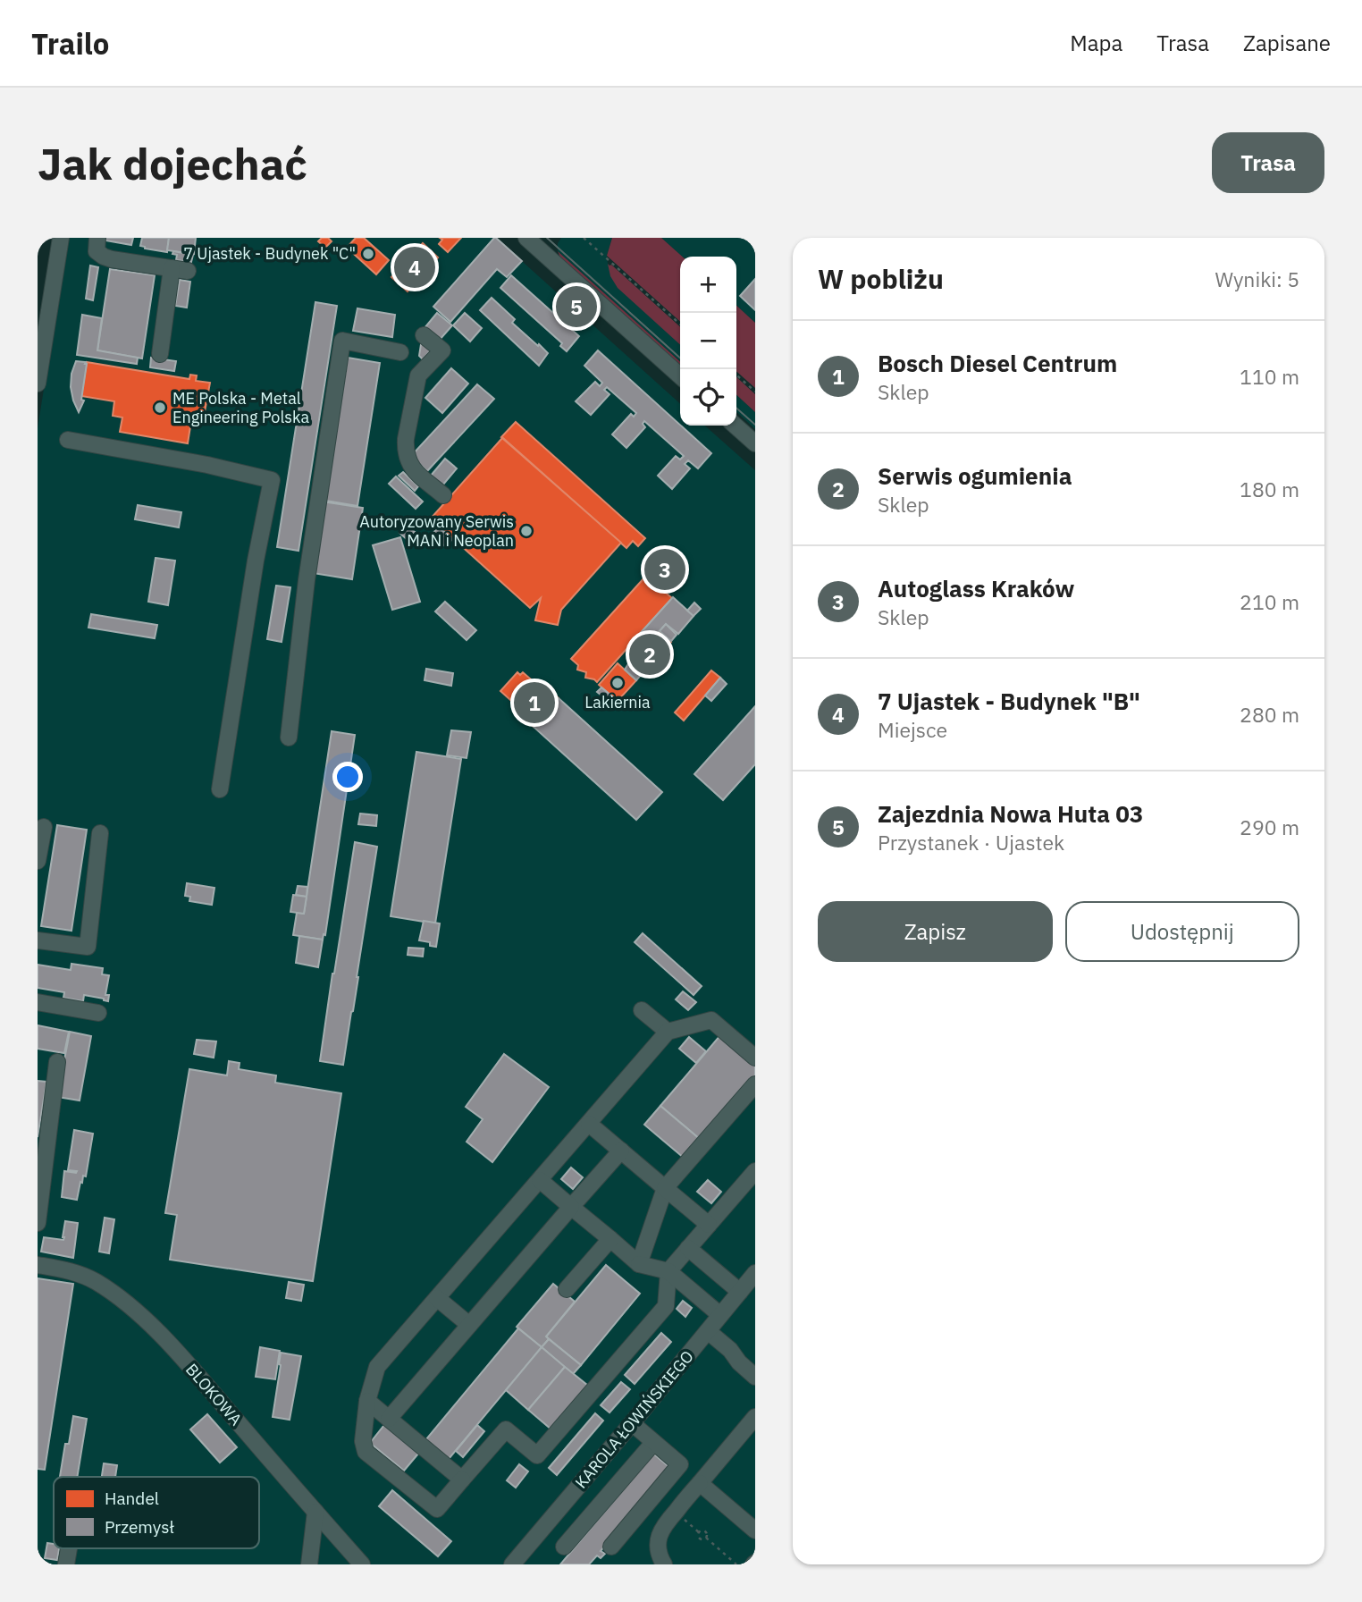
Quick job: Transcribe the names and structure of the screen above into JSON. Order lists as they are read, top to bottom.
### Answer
{
  "streets": {
    "street": ["BLOKOWA", "KAROLA ŁOWIŃSKIEGO"]
  },
  "places": [
    "7 Ujastek - Budynek \"C\"",
    "ME Polska - Metal Engineering Polska",
    "Autoryzowany Serwis MAN i Neoplan",
    "Lakiernia"
  ],
  "legend": ["Handel", "Przemysł"],
  "page": {
    "header": "Trailo",
    "nav": ["Mapa", "Trasa", "Zapisane"],
    "buttons": [
      "Trasa",
      ["Zapisz", "Udostępnij"]
    ],
    "title": "Jak dojechać",
    "heading": ["W pobliżu", "Wyniki: 5"],
    "pins": [
      "4",
      "5",
      "3",
      "2",
      "1"
    ],
    "map_buttons": ["+", "−"],
    "list": [
      {
        "mark": "1",
        "name": "Bosch Diesel Centrum",
        "note": "Sklep",
        "value": "110 m"
      },
      {
        "mark": "2",
        "name": "Serwis ogumienia",
        "note": "Sklep",
        "value": "180 m"
      },
      {
        "mark": "3",
        "name": "Autoglass Kraków",
        "note": "Sklep",
        "value": "210 m"
      },
      {
        "mark": "4",
        "name": "7 Ujastek - Budynek \"B\"",
        "note": "Miejsce",
        "value": "280 m"
      },
      {
        "mark": "5",
        "name": "Zajezdnia Nowa Huta 03",
        "note": "Przystanek · Ujastek",
        "value": "290 m"
      }
    ]
  }
}
